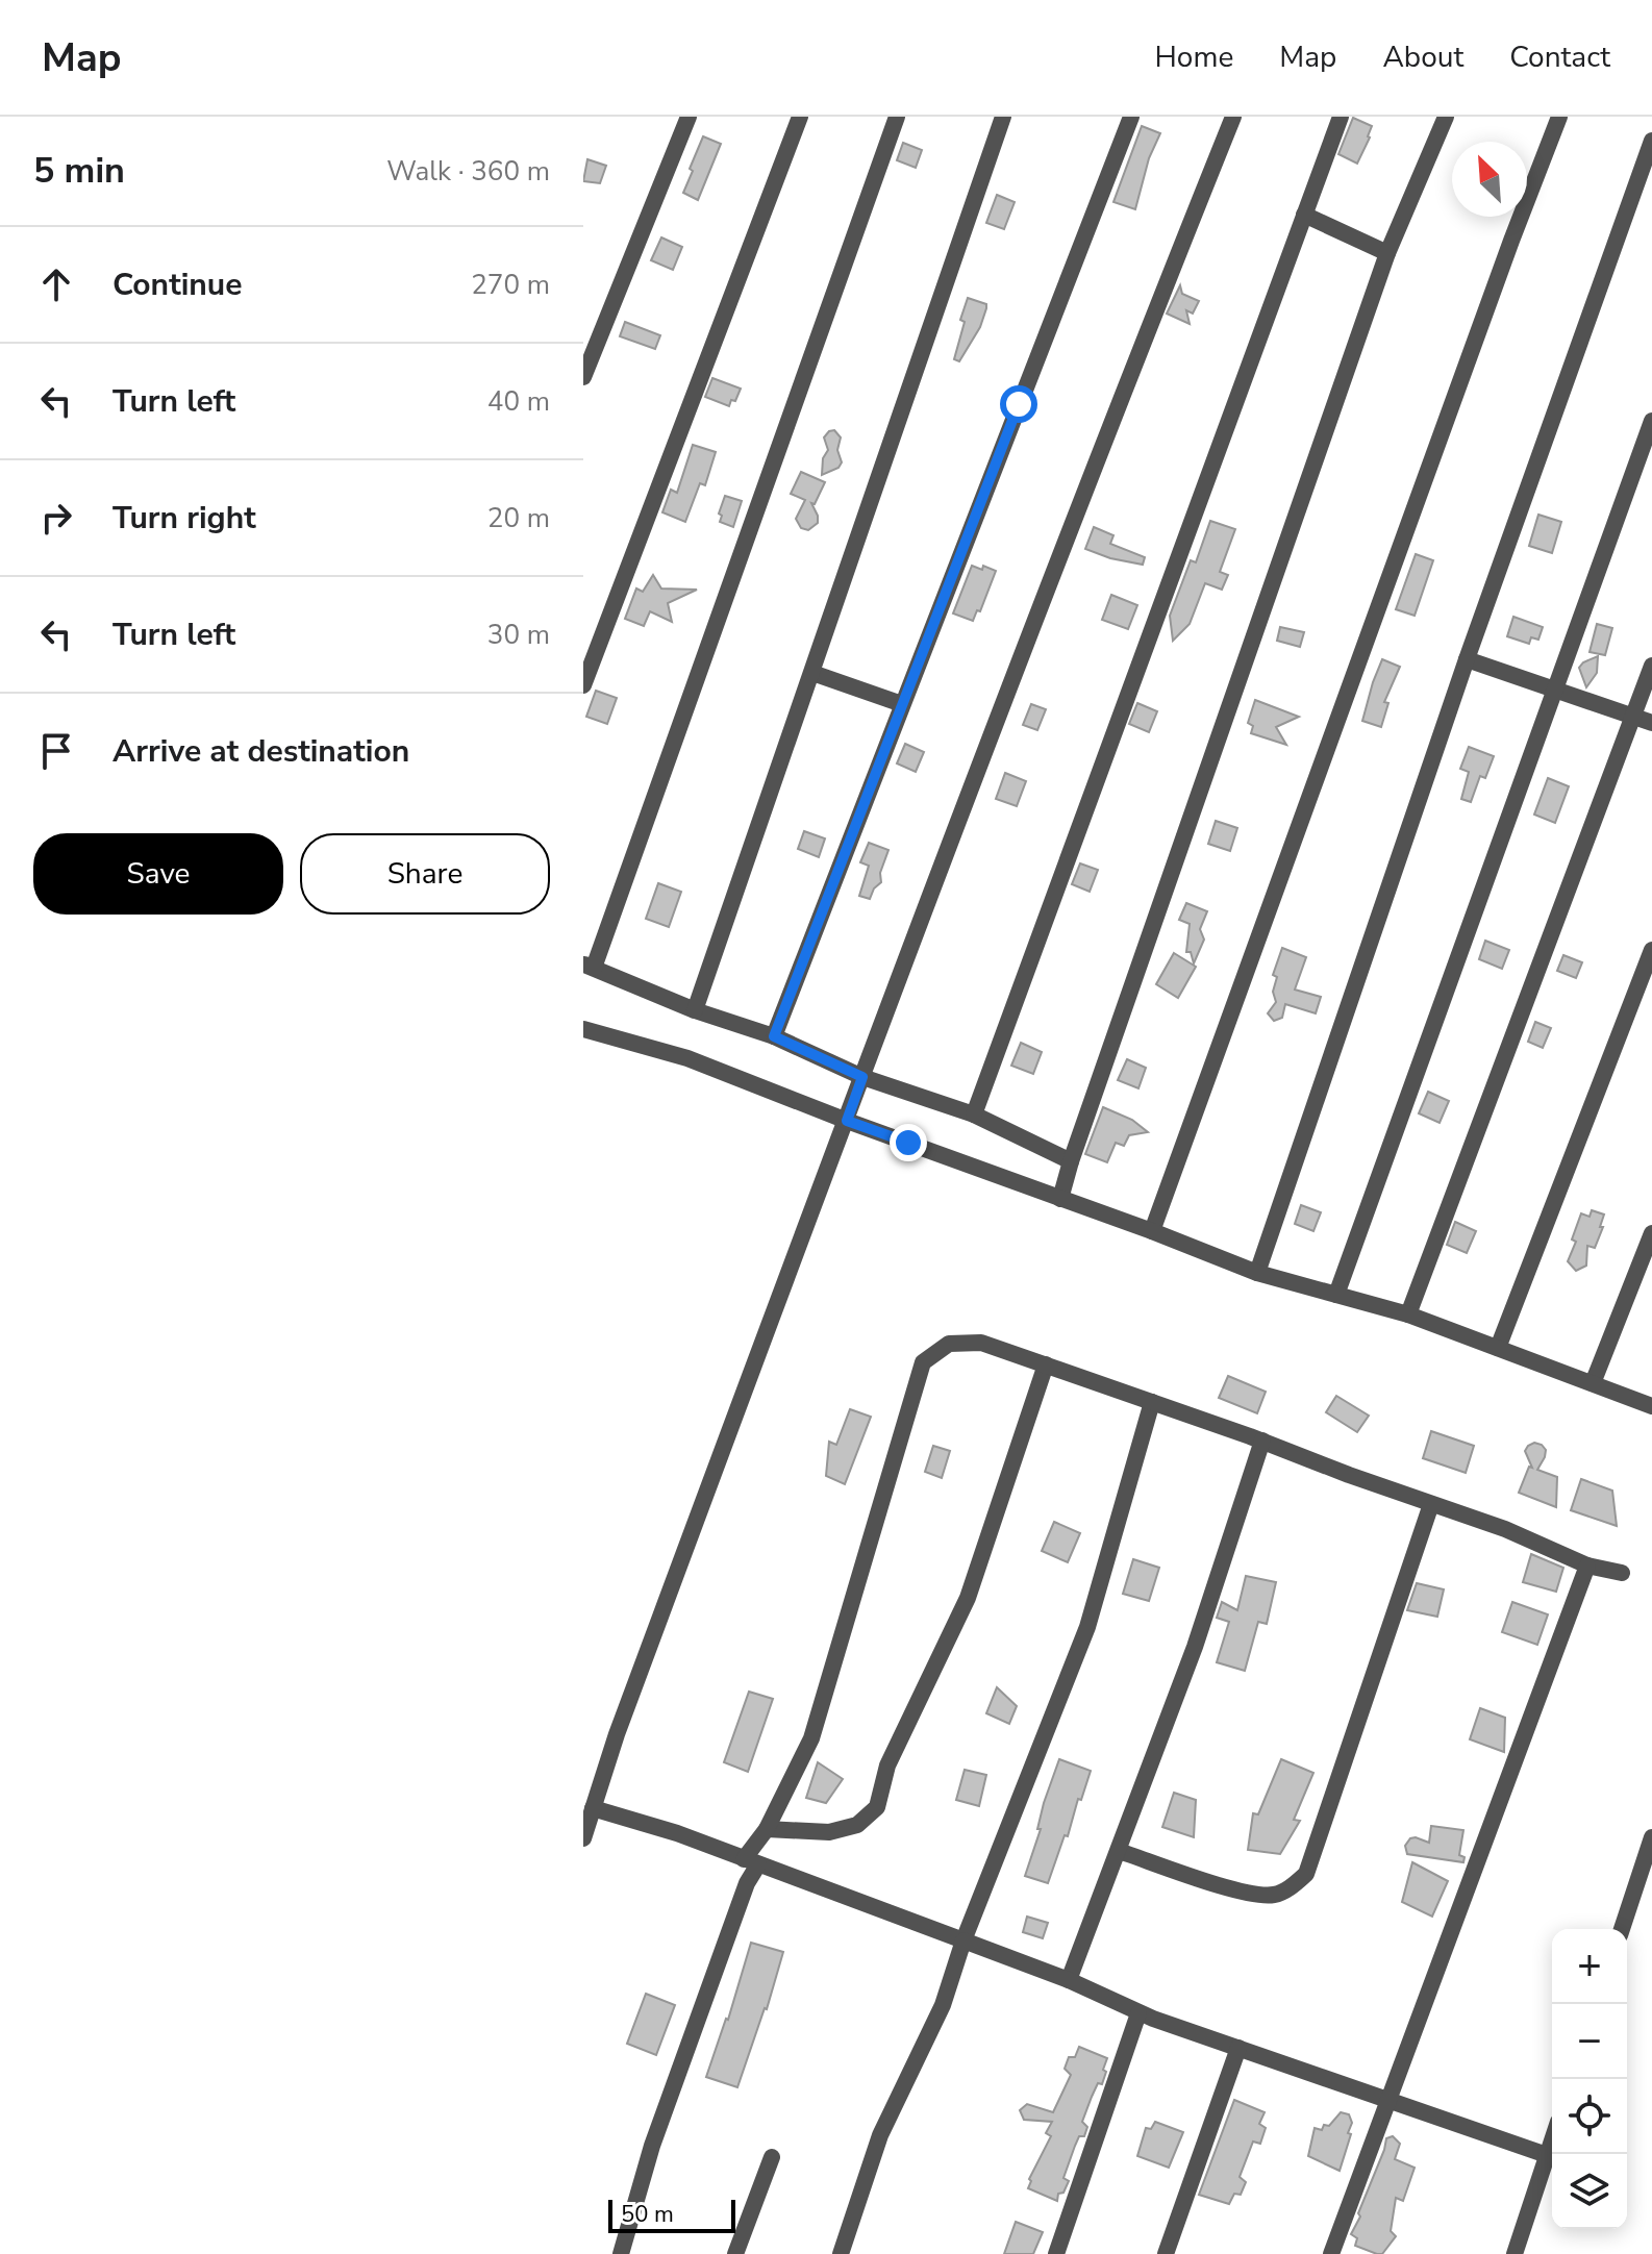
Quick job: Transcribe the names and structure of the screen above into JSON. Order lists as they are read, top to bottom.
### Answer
{
  "scale_bar": "50 m",
  "north": "top left",
  "page": {
    "header": "Map",
    "nav": [
      "Home",
      "Map",
      "About",
      "Contact"
    ],
    "heading": ["5 min", "Walk · 360 m"],
    "list": [
      ["Continue", "270 m"],
      ["Turn left", "40 m"],
      ["Turn right", "20 m"],
      ["Turn left", "30 m"],
      "Arrive at destination"
    ],
    "buttons": ["Save", "Share"],
    "map_buttons": ["+", "−"],
    "scale": "50 m"
  }
}
